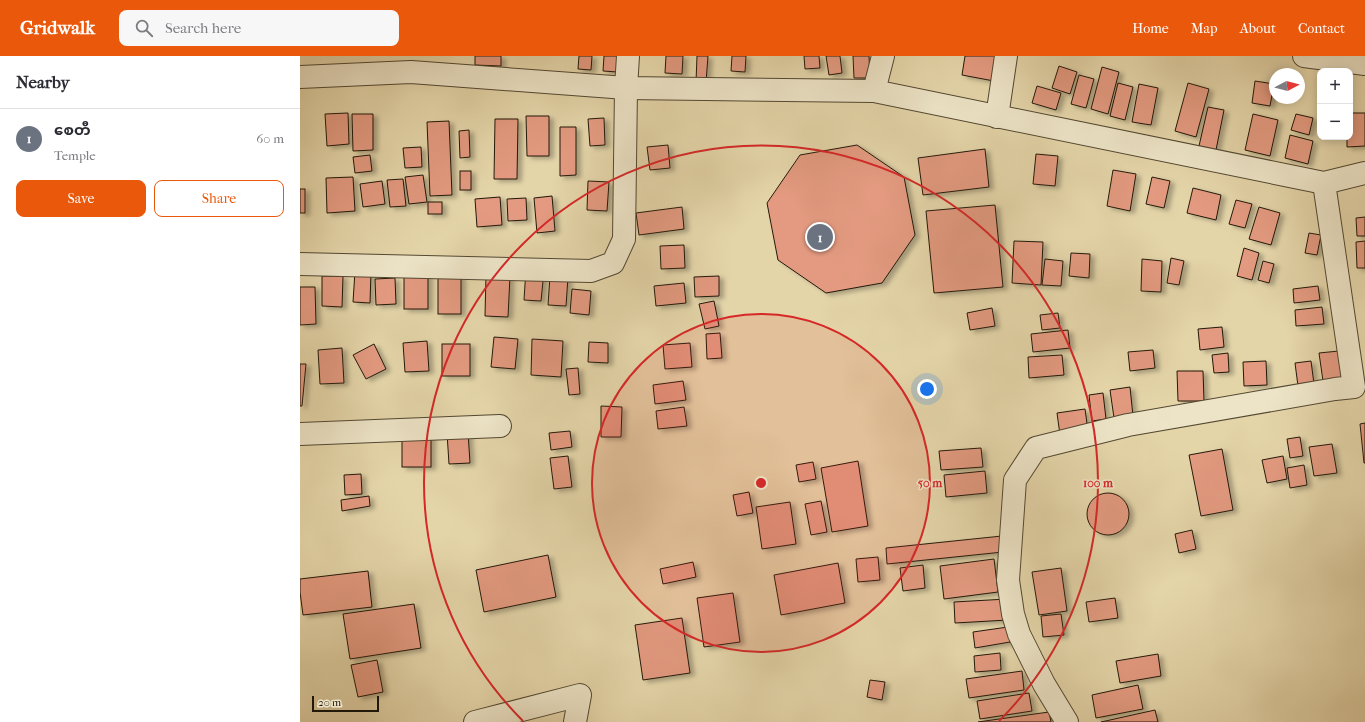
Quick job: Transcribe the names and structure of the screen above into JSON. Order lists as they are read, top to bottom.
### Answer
{
  "scale_bar": "20 m",
  "north": "right",
  "page": {
    "header": "Gridwalk",
    "search": "Search here",
    "nav": [
      "Home",
      "Map",
      "About",
      "Contact"
    ],
    "heading": "Nearby",
    "map_buttons": ["+", "−"],
    "list": [
      {
        "mark": "1",
        "name": "စေတီ",
        "note": "Temple",
        "value": "60 m"
      }
    ],
    "buttons": ["Save", "Share"],
    "pins": "1",
    "scale": "20 m"
  },
  "rings": ["50 m", "100 m"]
}
